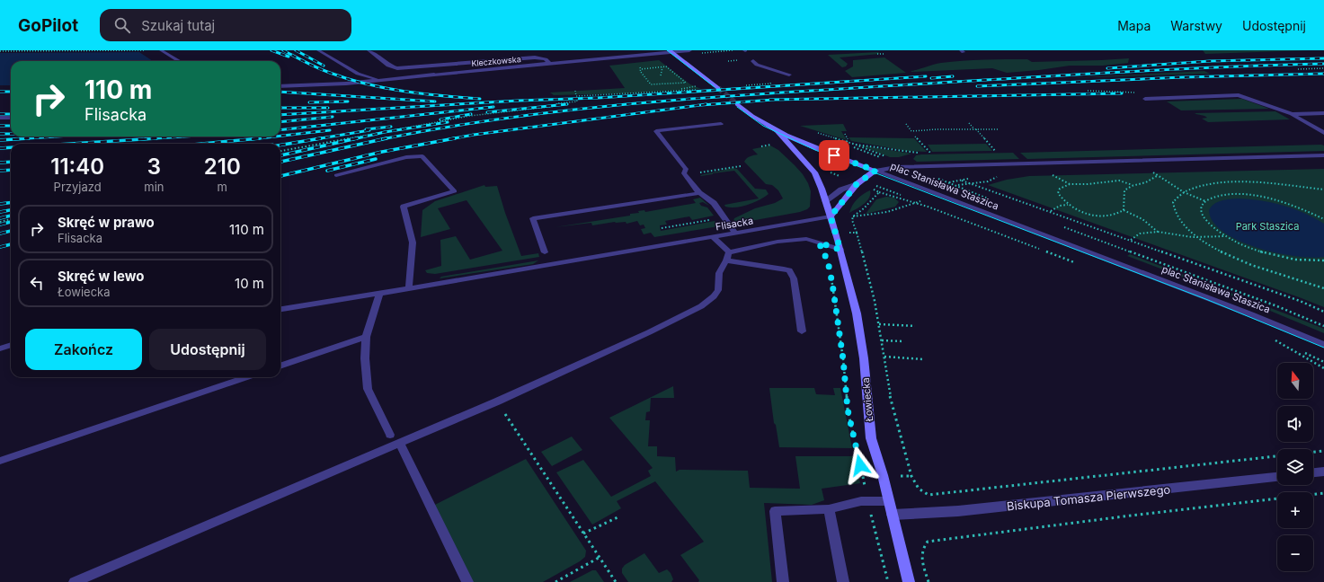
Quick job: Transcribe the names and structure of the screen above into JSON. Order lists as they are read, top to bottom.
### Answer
{
  "streets": {
    "main road": ["Łowiecka"],
    "street": ["Kleczkowska", "plac Stanisława Staszica", "Biskupa Tomasza Pierwszego"],
    "lane": ["Flisacka"]
  },
  "crossings": [
    ["Flisacka", "Łowiecka"],
    ["Łowiecka", "Biskupa Tomasza Pierwszego"]
  ],
  "parks": ["Park Staszica"],
  "north": "top",
  "page": {
    "header": "GoPilot",
    "search": "Szukaj tutaj",
    "nav": ["Mapa", "Warstwy", "Udostępnij"],
    "turn": ["110 m", "Flisacka"],
    "eta": [
      "11:40",
      "Przyjazd",
      "3",
      "min",
      "210",
      "m"
    ],
    "list": [
      {
        "name": "Skręć w prawo",
        "note": "Flisacka",
        "value": "110 m"
      },
      {
        "name": "Skręć w lewo",
        "note": "Łowiecka",
        "value": "10 m"
      }
    ],
    "buttons": ["Zakończ", "Udostępnij"],
    "map_buttons": ["+", "−"]
  }
}
